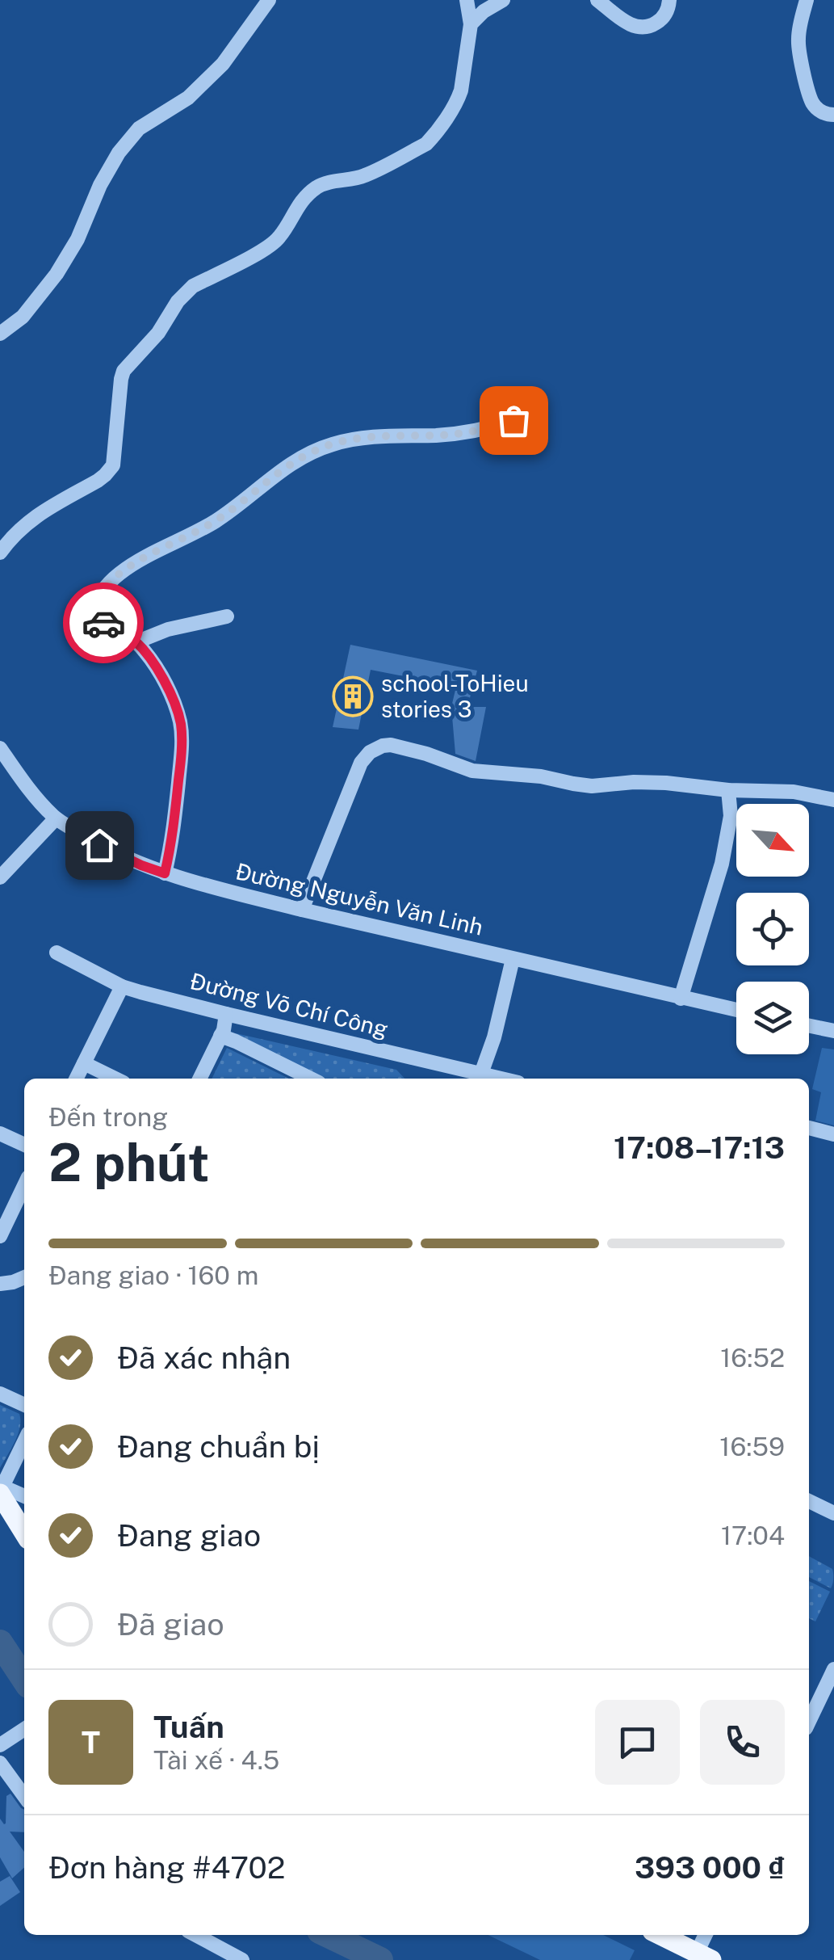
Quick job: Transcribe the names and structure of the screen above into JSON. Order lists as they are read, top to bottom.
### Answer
{
  "streets": {
    "street": ["Đường Nguyễn Văn Linh", "Đường Võ Chí Công"]
  },
  "places": {
    "building": ["school-ToHieu stories 3"]
  },
  "north": "bottom right",
  "page": {
    "heading": ["2 phút", "Đến trong", "17:08–17:13"],
    "panel": [
      "Tuấn",
      "Tài xế · 4.5",
      "Đơn hàng #4702",
      "393 000 ₫"
    ],
    "bar": "Đang giao · 160 m",
    "list": [
      ["Đã xác nhận", "16:52"],
      ["Đang chuẩn bị", "16:59"],
      ["Đang giao", "17:04"],
      "Đã giao"
    ],
    "round": "T"
  }
}
